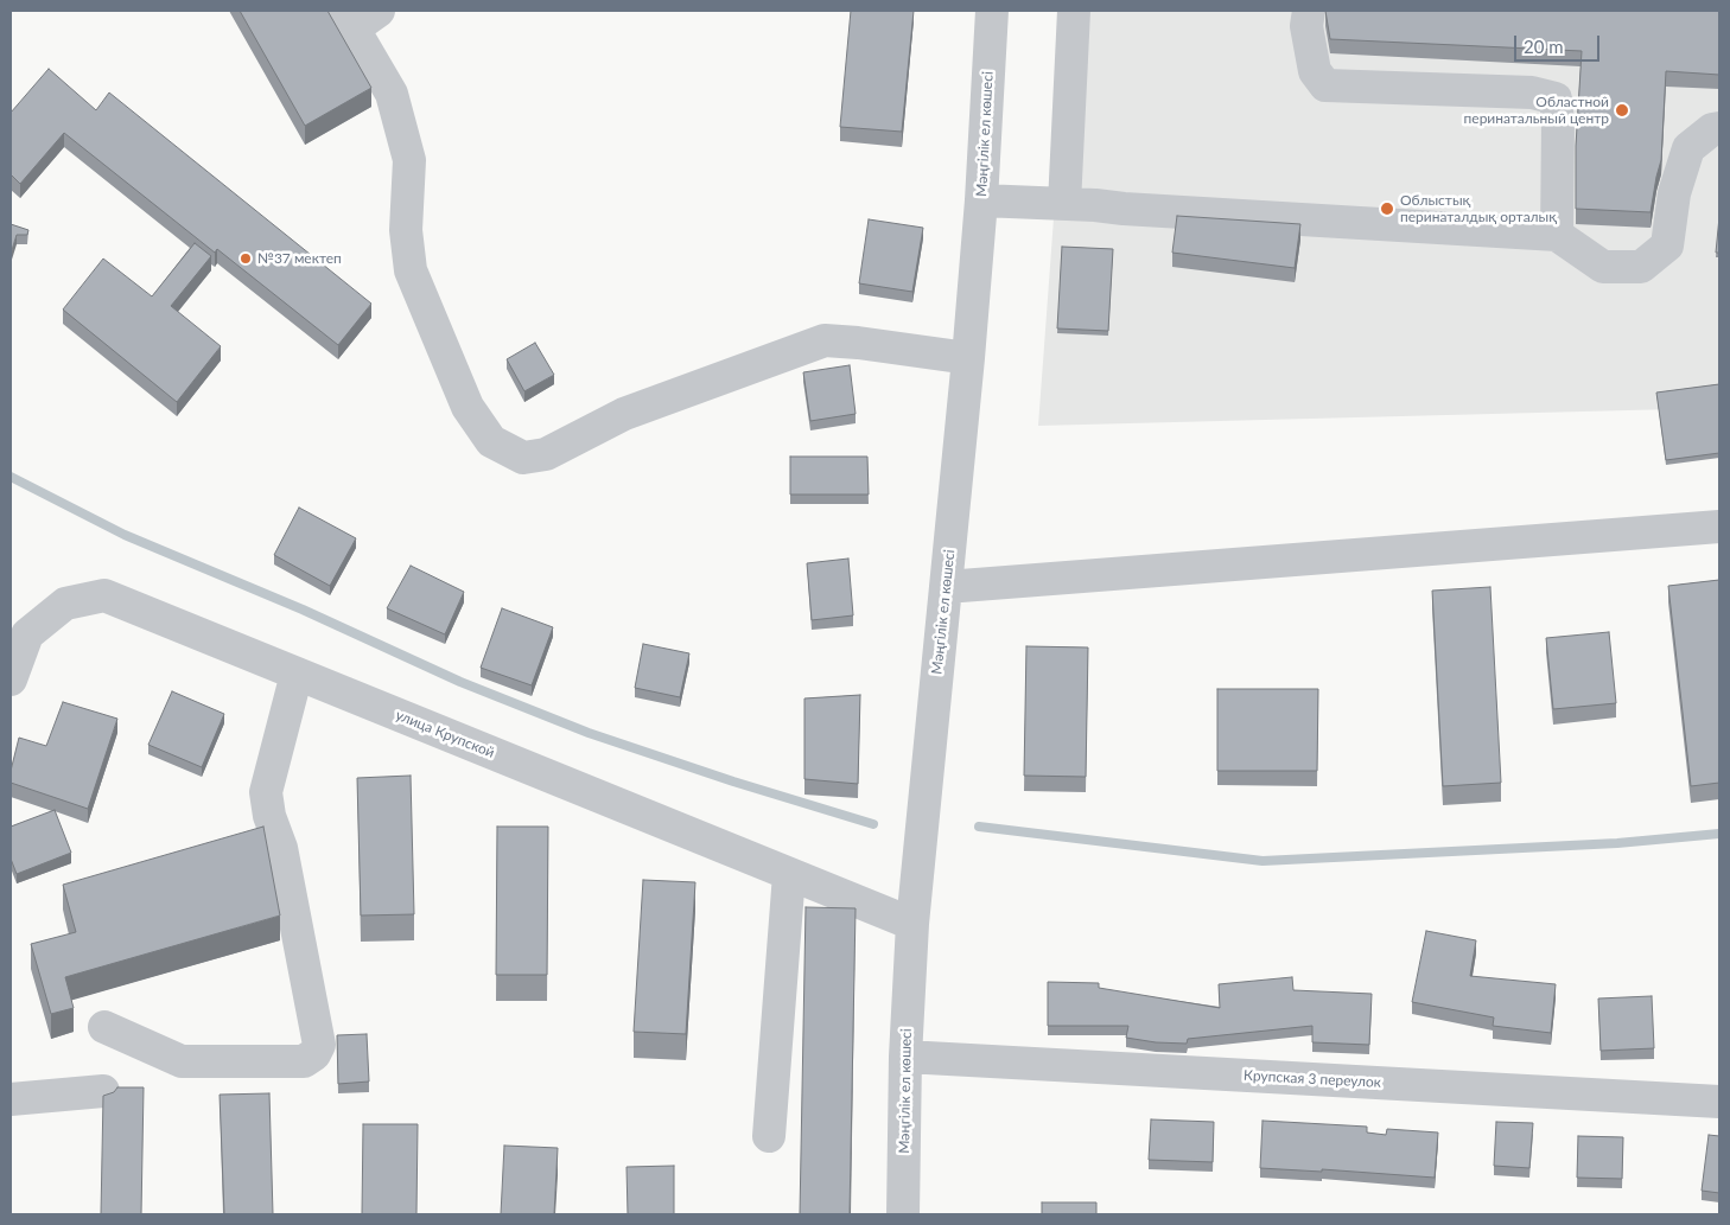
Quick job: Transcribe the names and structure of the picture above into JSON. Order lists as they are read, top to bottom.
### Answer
{
  "streets": {
    "street": ["Мәңгілік ел көшесі", "улица Крупской", "Крупская 3 переулок"]
  },
  "crossings": [
    ["Мәңгілік ел көшесі", "улица Крупской"],
    ["Мәңгілік ел көшесі", "Крупская 3 переулок"]
  ],
  "places": ["Областной перинатальный центр", "Облыстық перинаталдық орталық", "№37 мектеп"],
  "scale_bar": "20 m"
}
